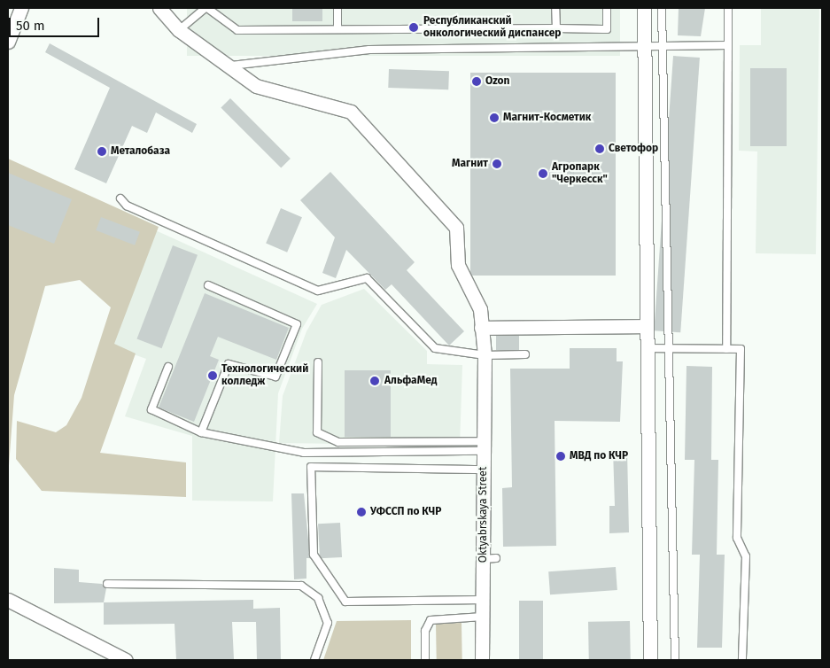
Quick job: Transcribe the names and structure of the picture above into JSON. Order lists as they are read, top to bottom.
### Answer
{
  "streets": {
    "street": ["Oktyabrskaya Street"]
  },
  "places": [
    "Республиканский онкологический диспансер",
    "Ozon",
    "Магнит-Косметик",
    "Светофор",
    "Металобаза",
    "Магнит",
    "Агропарк \"Черкесск\"",
    "Технологический колледж",
    "АльфаМед",
    "МВД по КЧР",
    "УФССП по КЧР"
  ],
  "scale_bar": "50 m"
}
